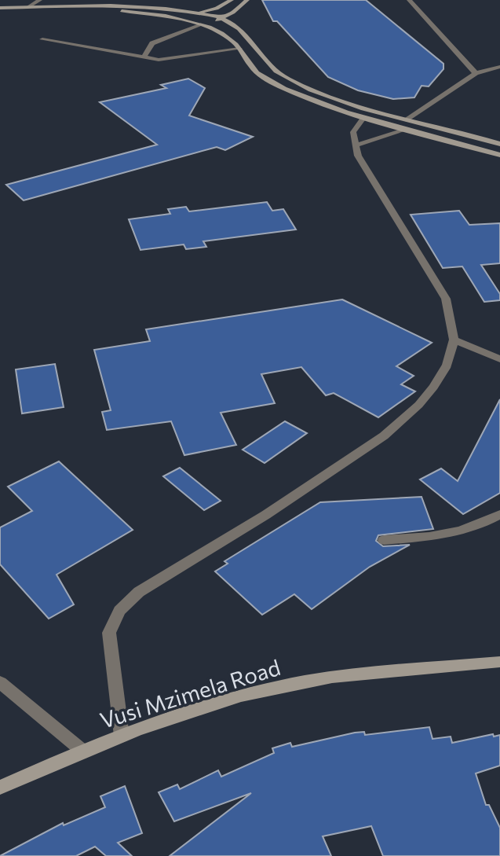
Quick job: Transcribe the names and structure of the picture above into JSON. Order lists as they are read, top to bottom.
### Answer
{
  "streets": {
    "main road": ["Vusi Mzimela Road"]
  }
}
